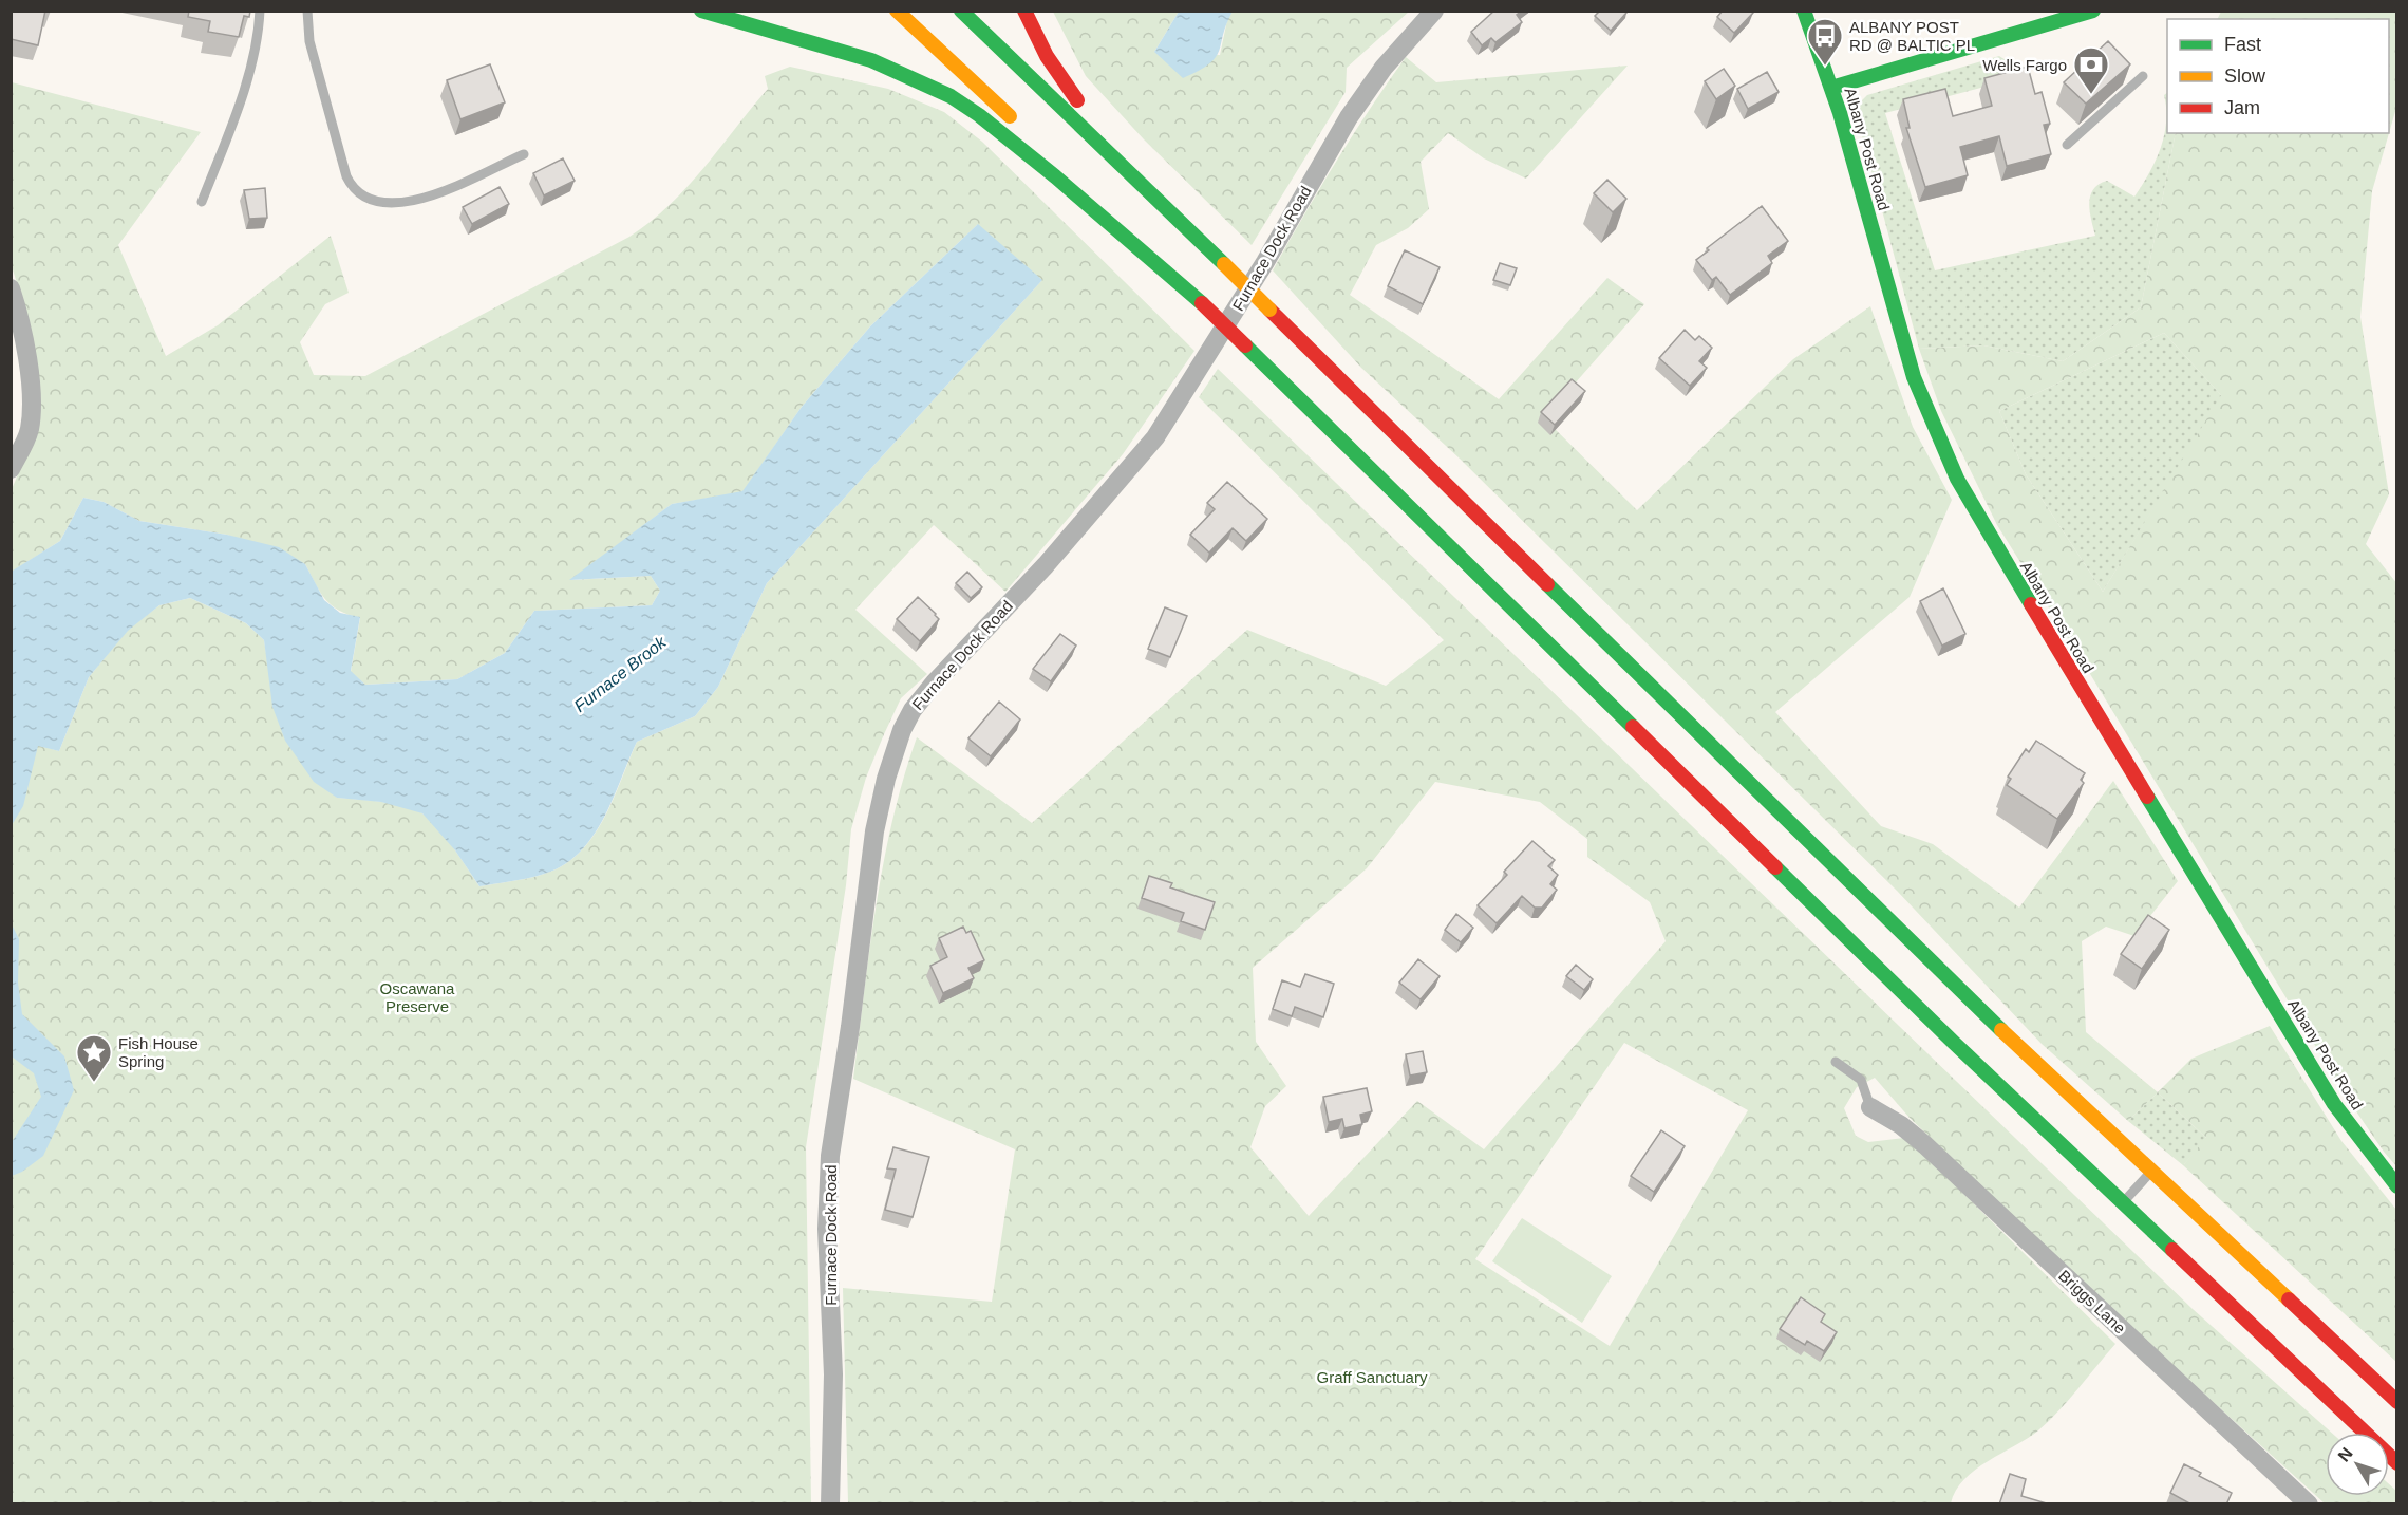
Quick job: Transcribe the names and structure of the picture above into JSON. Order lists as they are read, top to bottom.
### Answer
{
  "streets": {
    "main road": ["Albany Post Road"],
    "street": ["Furnace Dock Road", "Briggs Lane"]
  },
  "water": ["Furnace Brook"],
  "parks": ["Oscawana Preserve", "Graff Sanctuary"],
  "places": {
    "bus stop": ["ALBANY POST RD @ BALTIC PL"],
    "bank": ["Wells Fargo"],
    "place": ["Fish House Spring"]
  },
  "legend": ["Fast", "Slow", "Jam"],
  "north": "top left"
}
